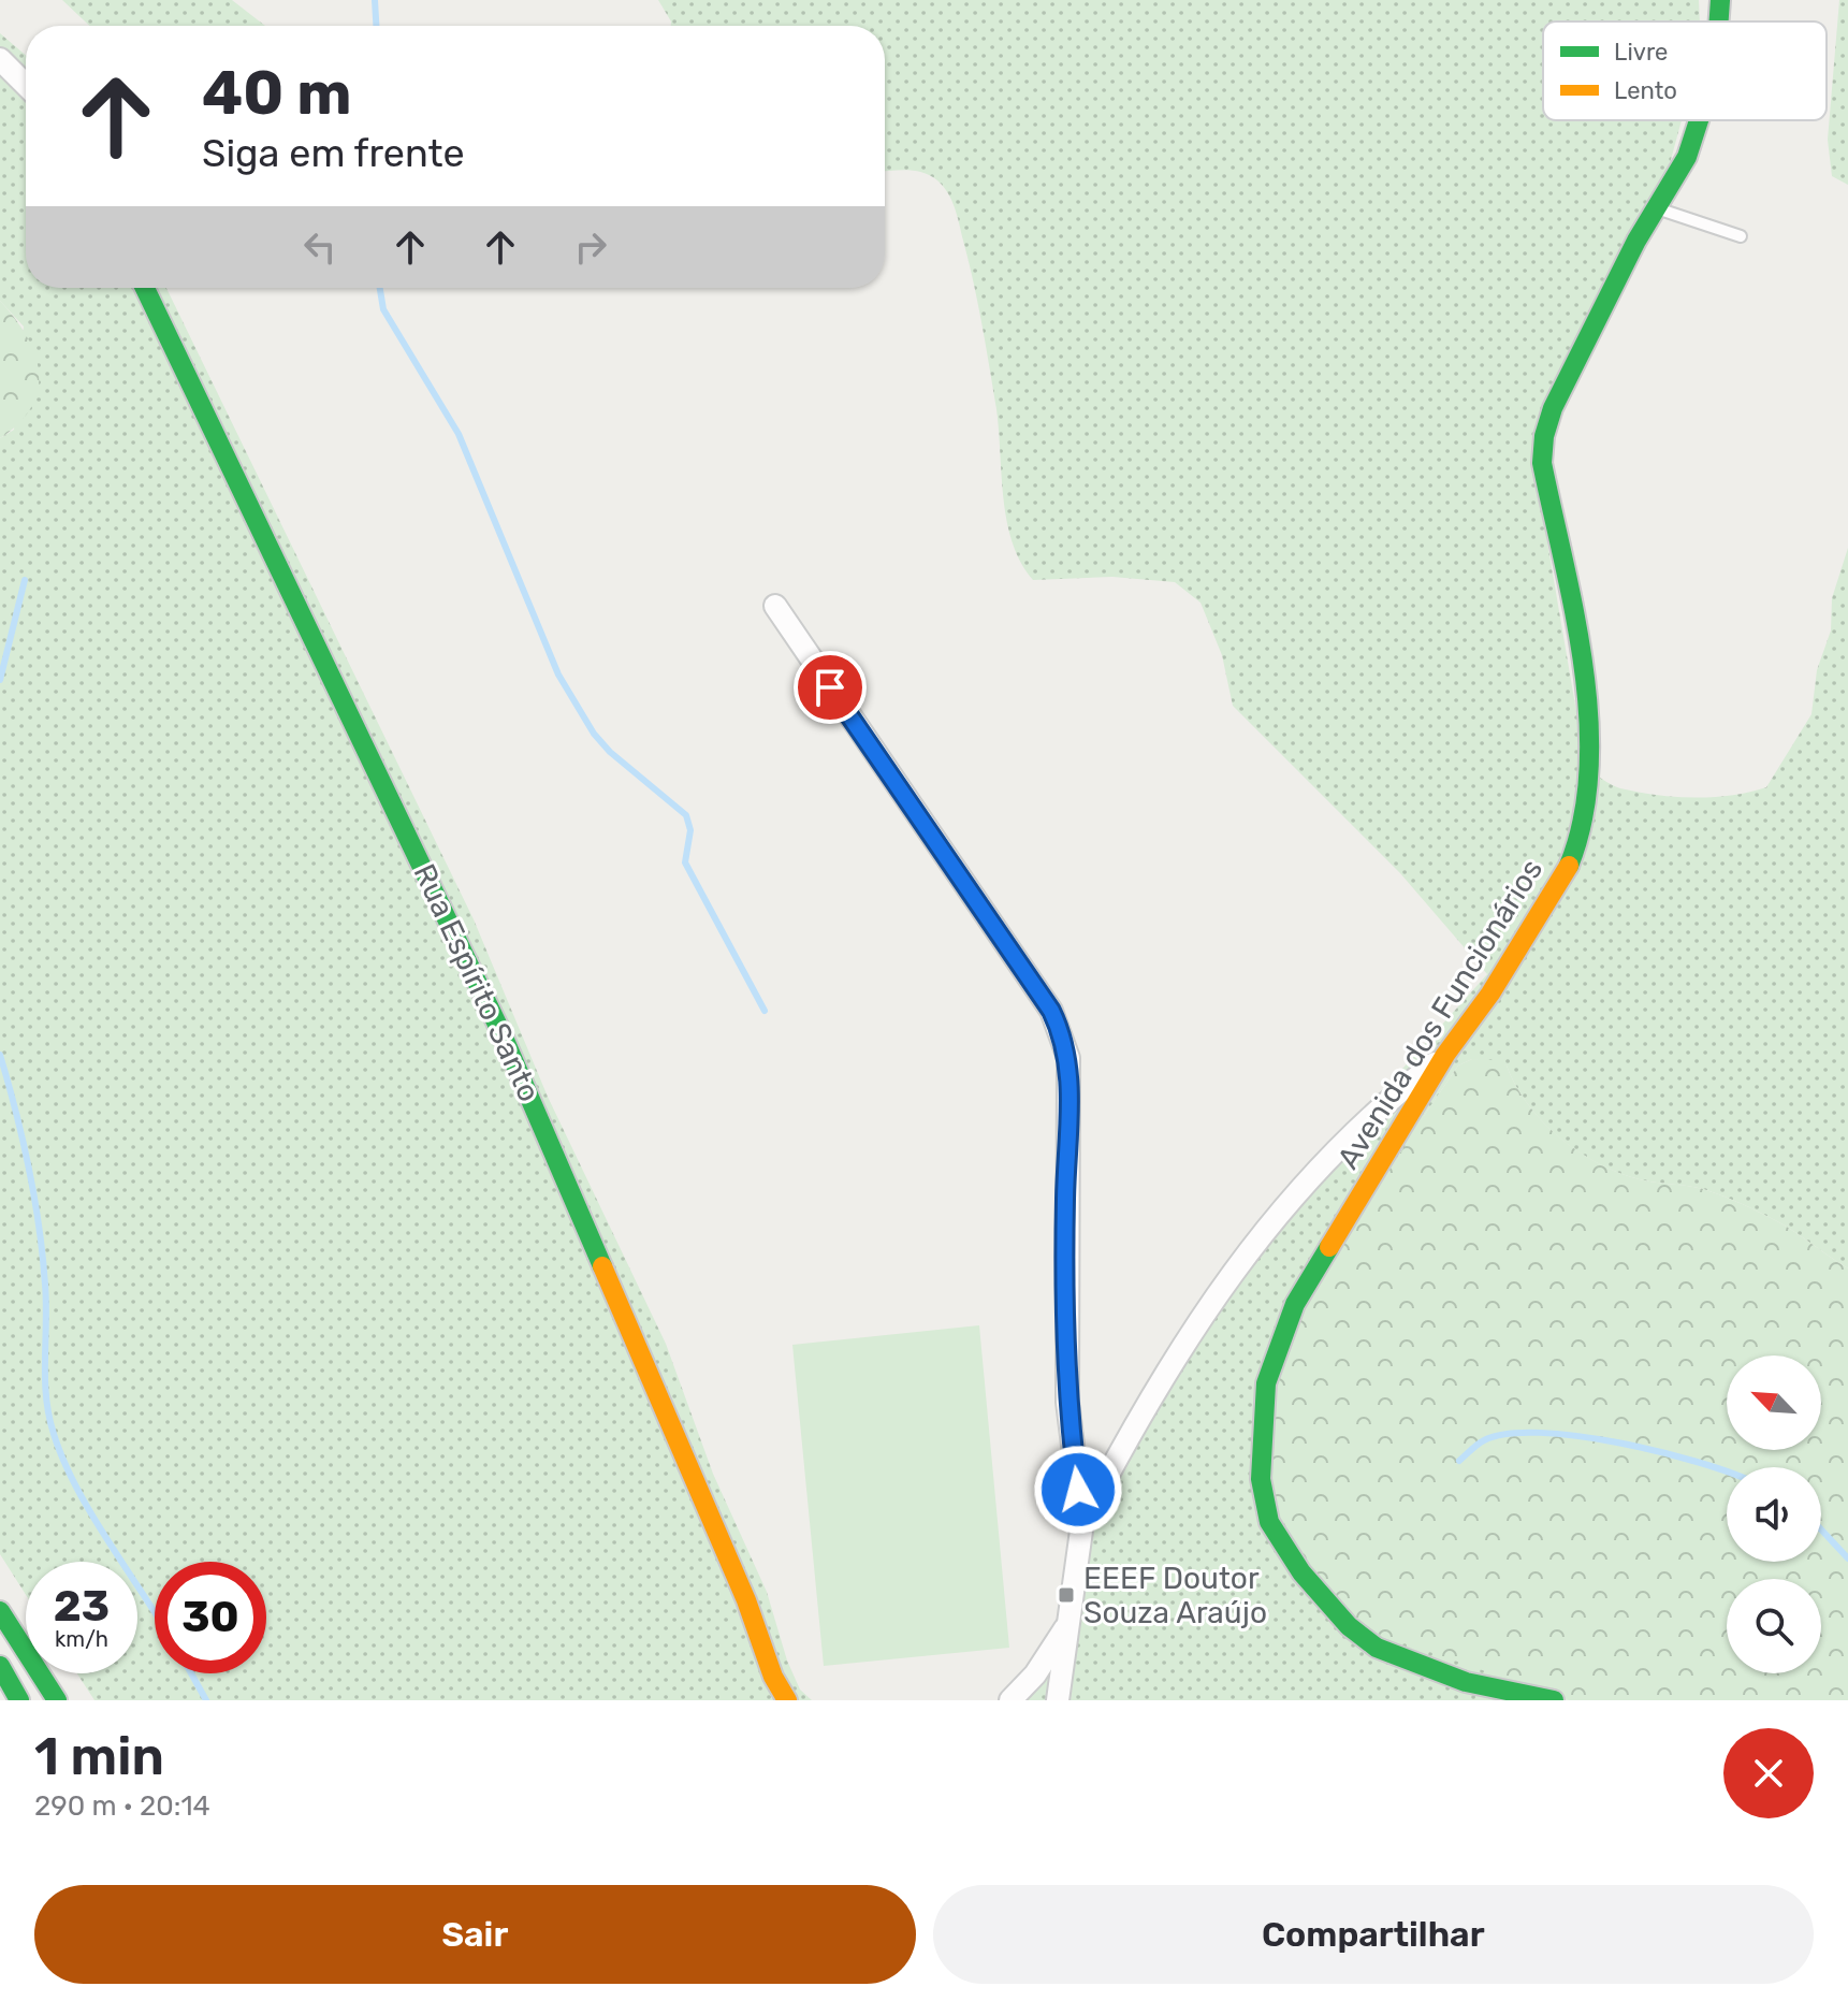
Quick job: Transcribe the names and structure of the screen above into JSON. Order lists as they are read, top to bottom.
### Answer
{
  "streets": {
    "main road": ["Rua Espírito Santo", "Avenida dos Funcionários"]
  },
  "places": {
    "transit": ["EEEF Doutor Souza Araújo"]
  },
  "legend": ["Livre", "Lento"],
  "north": "top left",
  "page": {
    "turn": ["40 m", "Siga em frente"],
    "speed": "23 km/h",
    "limit": "30",
    "heading": ["1 min", "290 m · 20:14"],
    "buttons": ["Sair", "Compartilhar"]
  }
}
